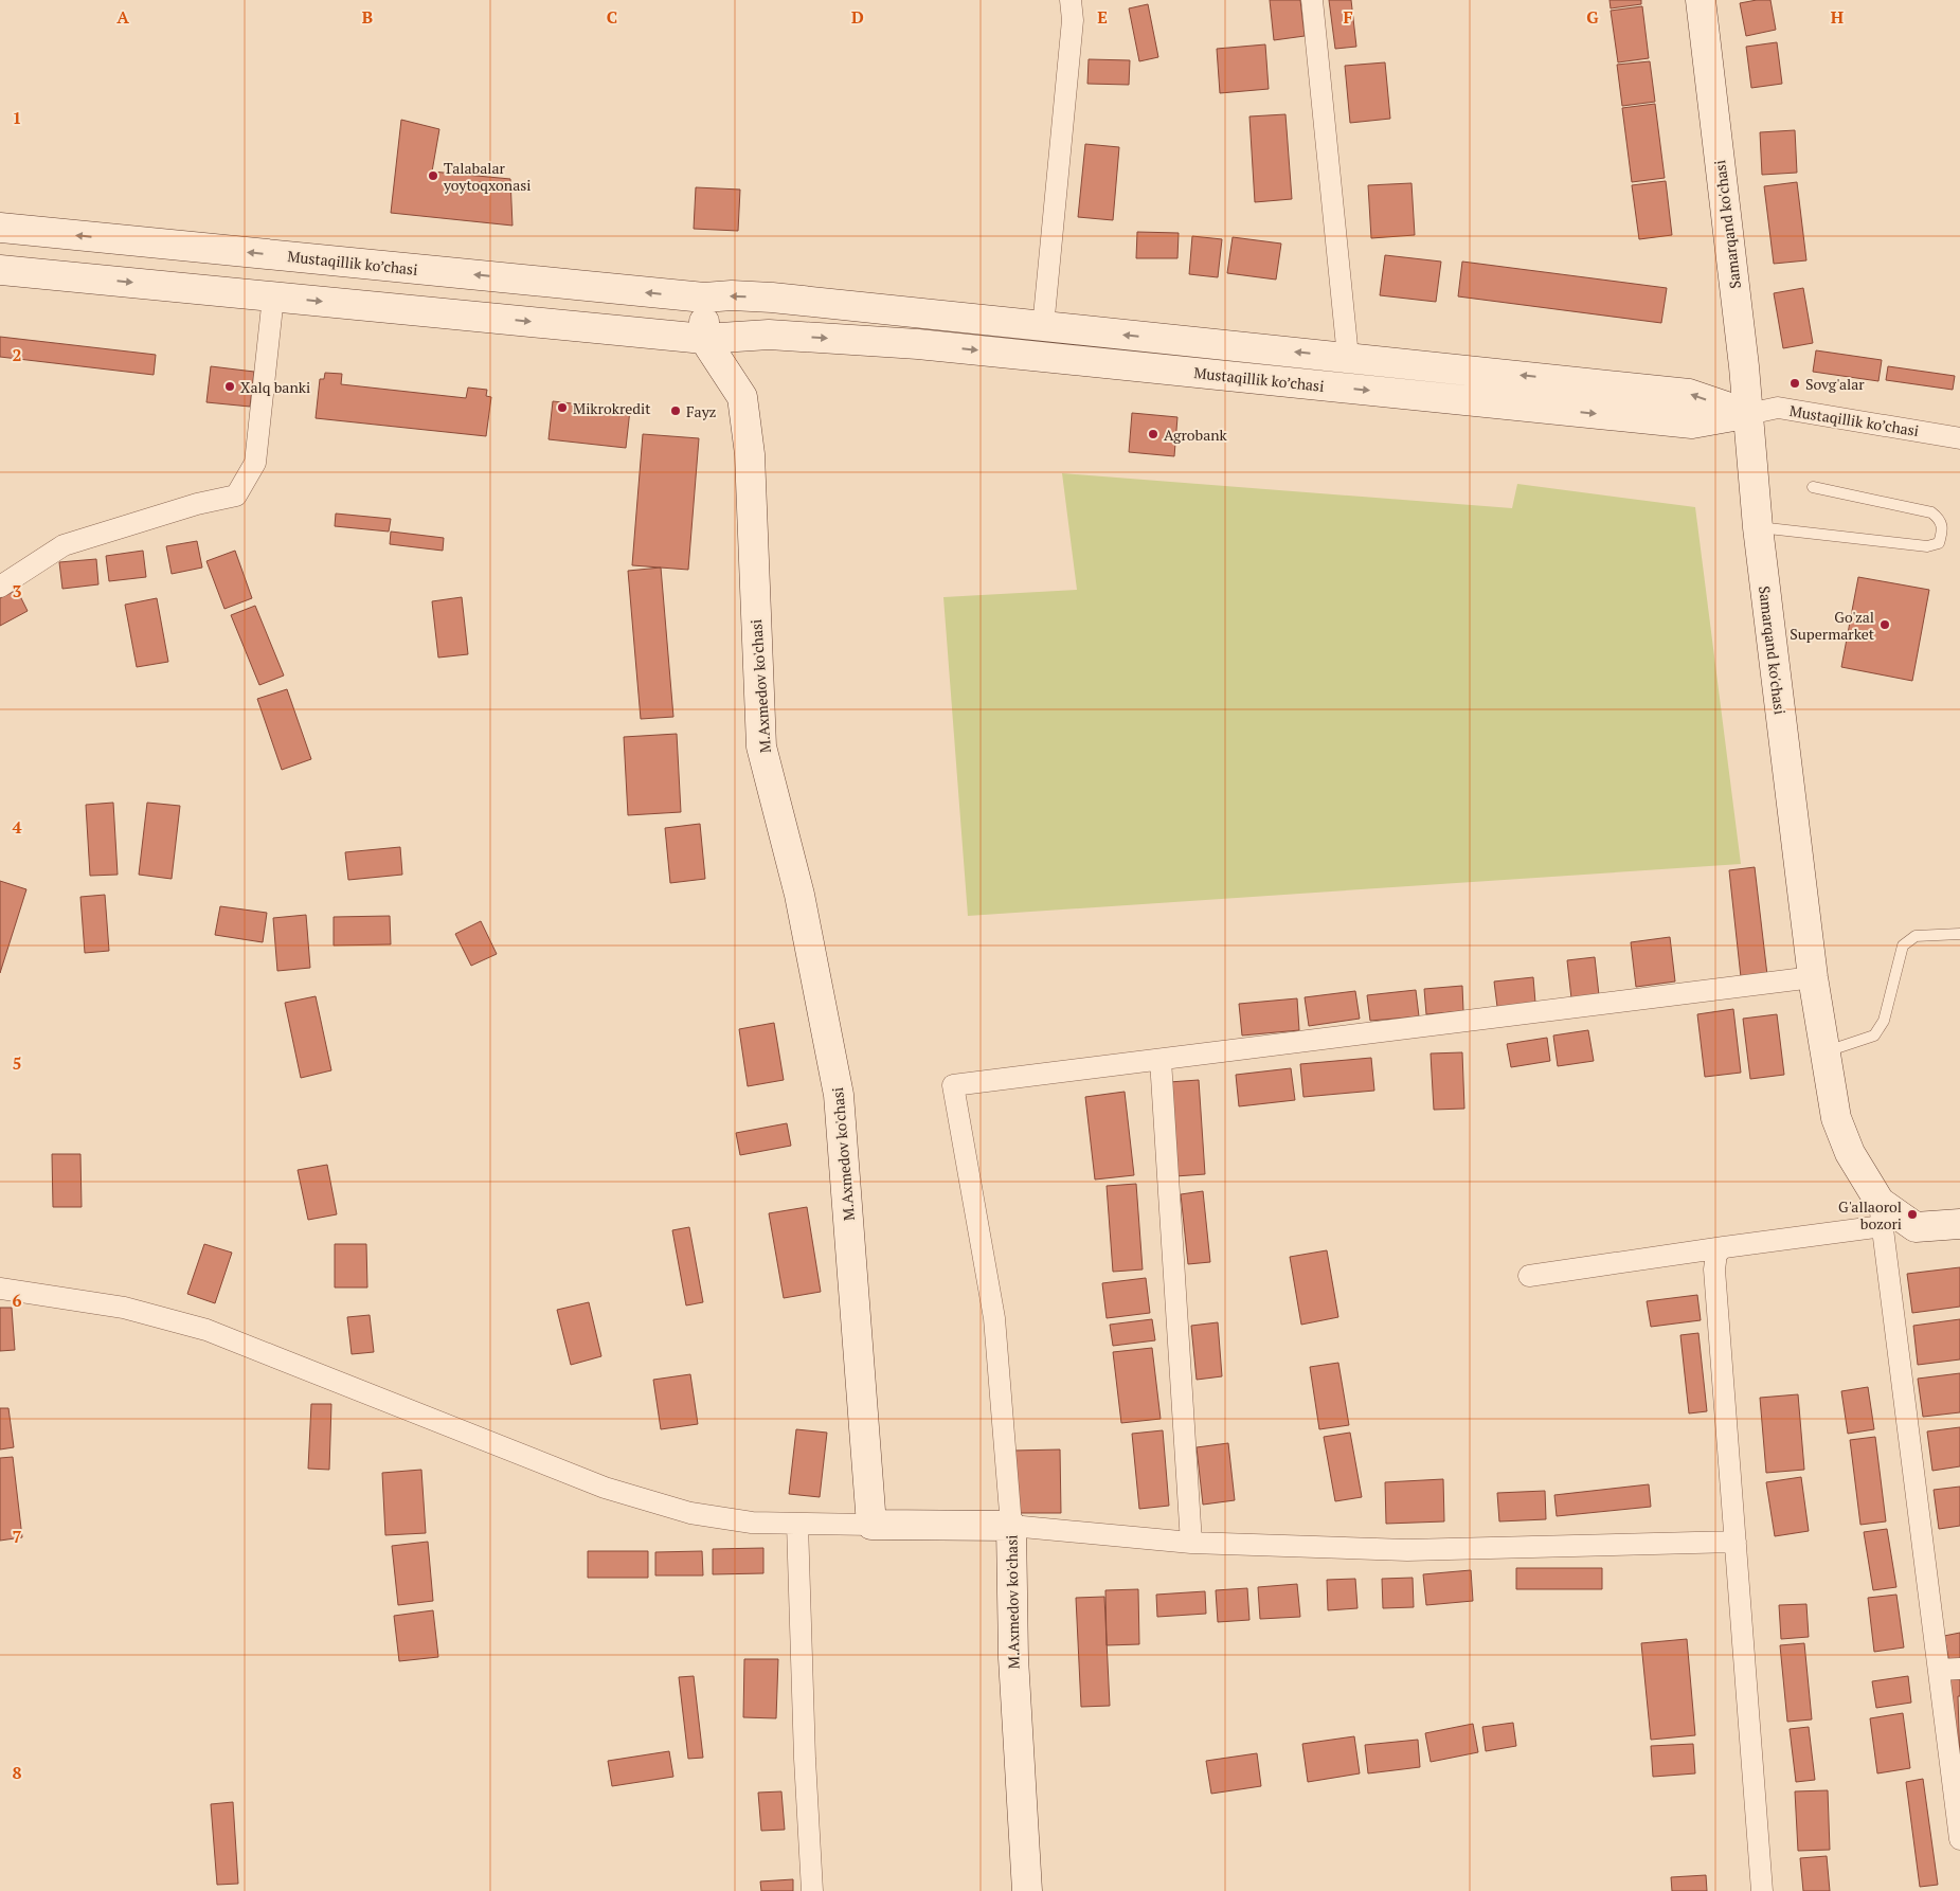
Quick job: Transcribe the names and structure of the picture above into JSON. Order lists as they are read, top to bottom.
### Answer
{
  "streets": {
    "street": ["Samarqand ko'chasi", "Mustaqillik ko’chasi", "M.Axmedov ko'chasi"]
  },
  "crossings": [
    ["Samarqand ko'chasi", "Mustaqillik ko’chasi"],
    ["Mustaqillik ko’chasi", "M.Axmedov ko'chasi"]
  ],
  "places": [
    "Talabalar yoytoqxonasi",
    "Sovg'alar",
    "Xalq banki",
    "Mikrokredit",
    "Fayz",
    "Agrobank",
    "Go'zal Supermarket",
    "G'allaorol bozori"
  ],
  "grid": {
    "columns": [
      "A",
      "B",
      "C",
      "D",
      "E",
      "F",
      "G",
      "H"
    ],
    "rows": [
      "1",
      "2",
      "3",
      "4",
      "5",
      "6",
      "7",
      "8"
    ]
  }
}
